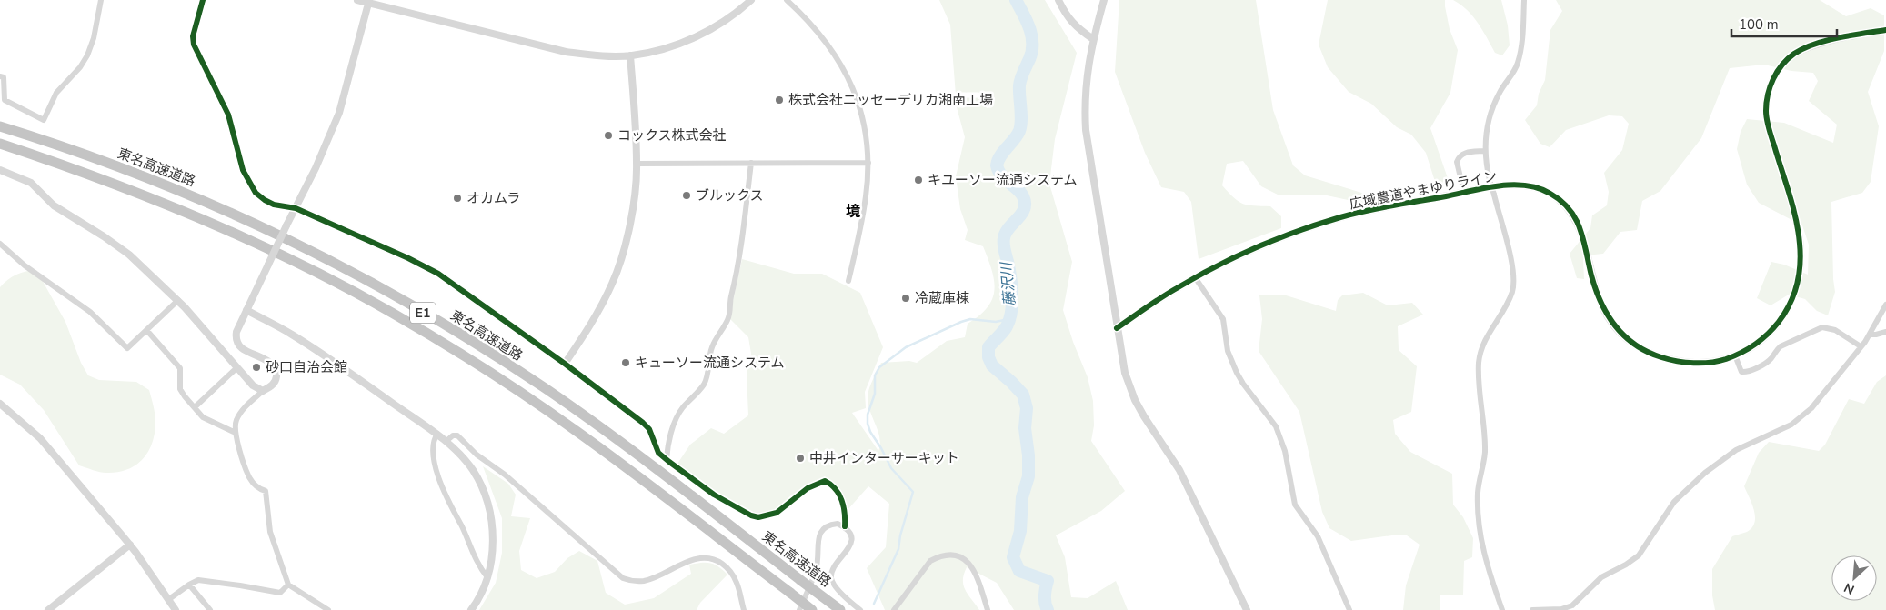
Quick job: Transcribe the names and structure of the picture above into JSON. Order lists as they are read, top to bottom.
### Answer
{
  "streets": {
    "highway": ["東名高速道路", "E1"],
    "street": ["広域農道やまゆりライン"]
  },
  "districts": ["境"],
  "water": ["藤沢川"],
  "places": [
    "株式会社ニッセーデリカ湘南工場",
    "コックス株式会社",
    "キユーソー流通システム",
    "ブルックス",
    "オカムラ",
    "冷蔵庫棟",
    "キューソー流通システム",
    "砂口自治会館",
    "中井インターサーキット"
  ],
  "scale_bar": "100 m",
  "north": "bottom left"
}
